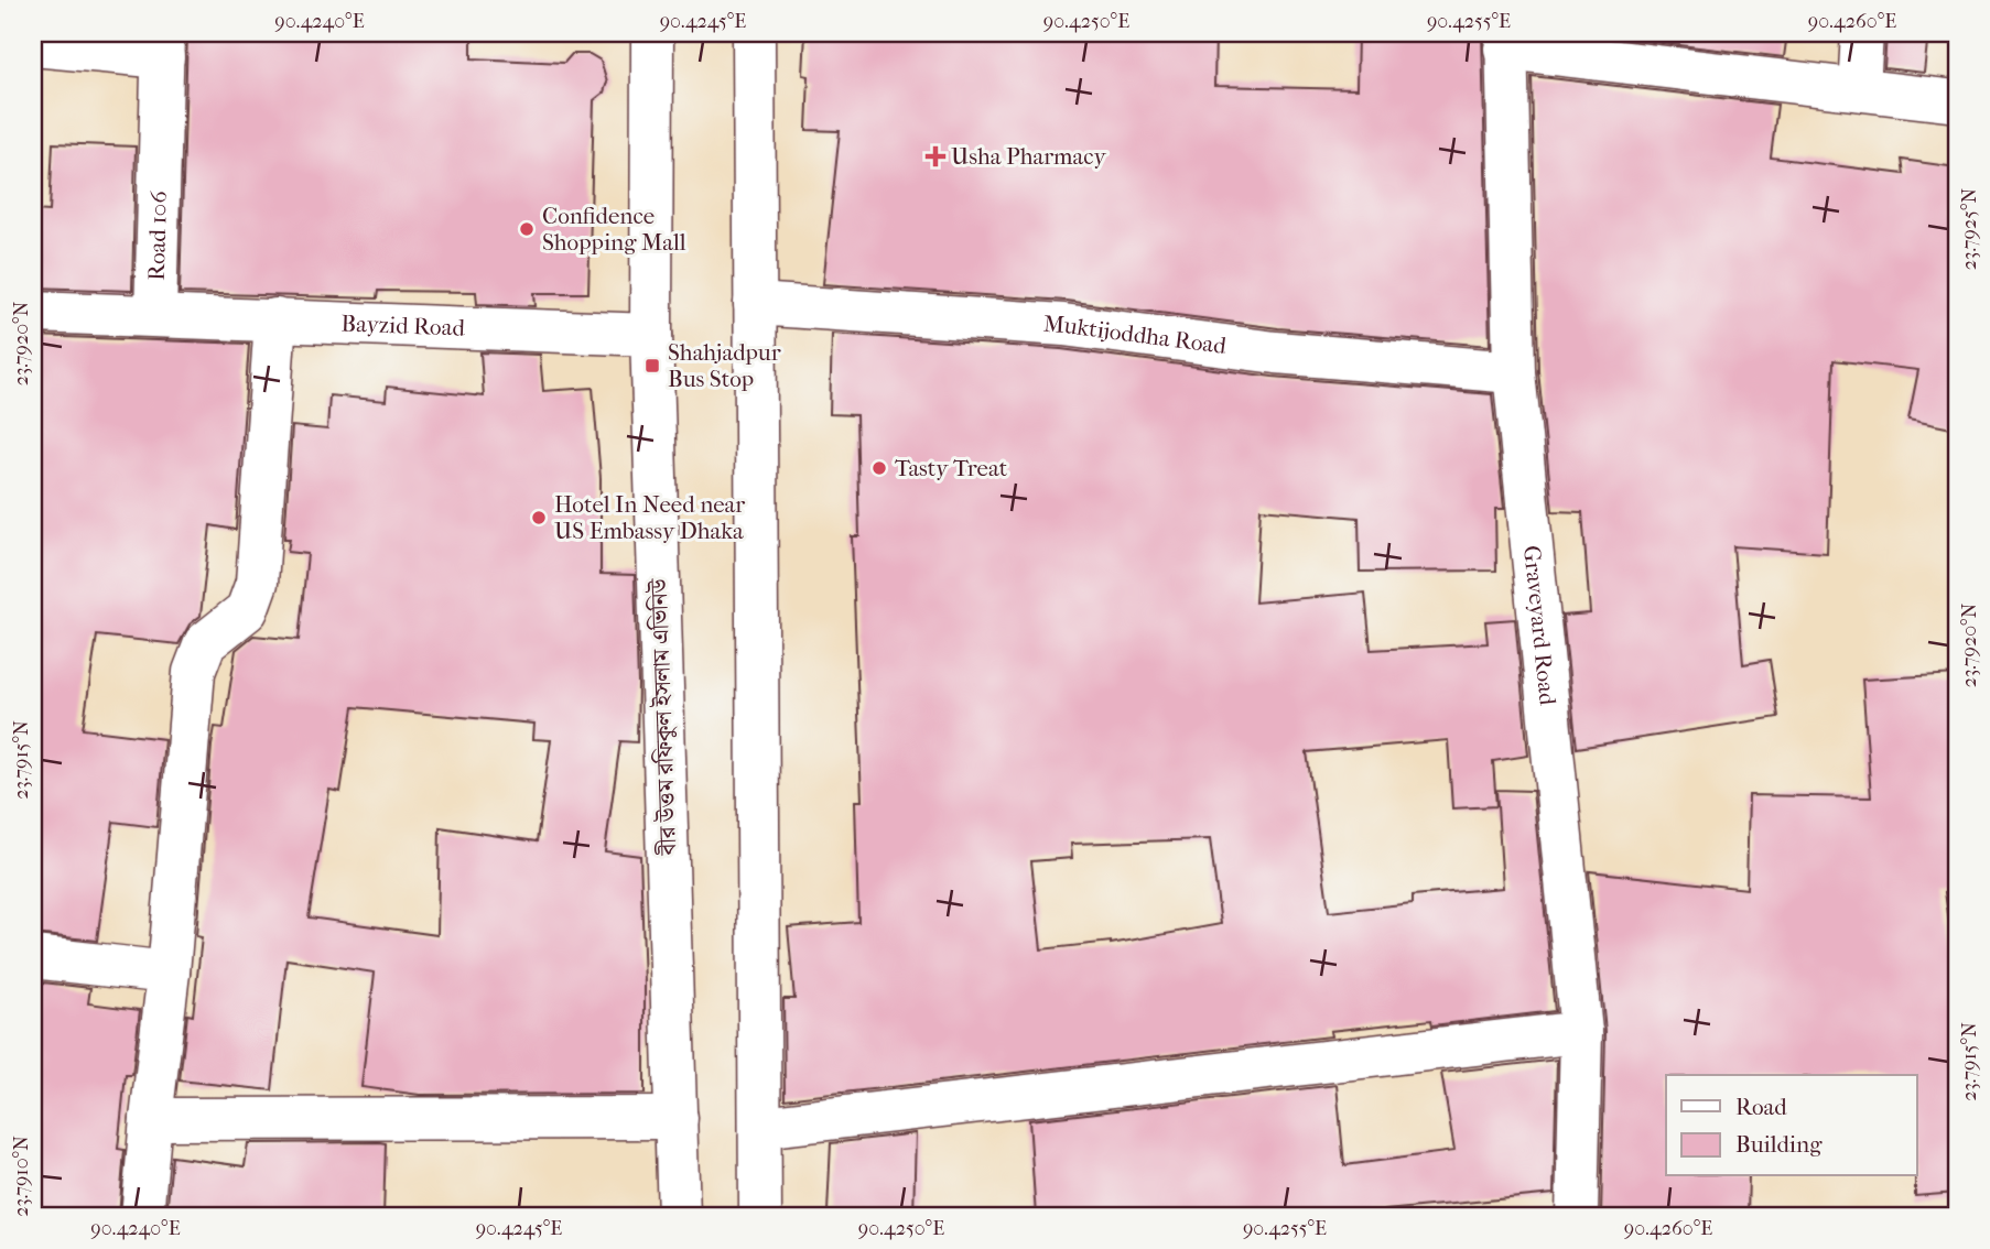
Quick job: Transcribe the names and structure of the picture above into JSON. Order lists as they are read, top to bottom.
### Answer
{
  "streets": {
    "street": [
      "Road 106",
      "Bayzid Road",
      "Muktijoddha Road",
      "Graveyard Road",
      "বীর উত্তম রফিকুল ইসলাম এভিনিউ"
    ]
  },
  "crossings": [
    ["Road 106", "Bayzid Road"],
    ["Bayzid Road", "বীর উত্তম রফিকুল ইসলাম এভিনিউ"],
    ["Muktijoddha Road", "Graveyard Road"]
  ],
  "places": {
    "health": ["Usha Pharmacy"],
    "other": ["Confidence Shopping Mall", "Tasty Treat", "Hotel In Need near US Embassy Dhaka"],
    "transit": ["Shahjadpur Bus Stop"]
  },
  "legend": ["Road", "Building"],
  "coordinates": [
    "90.4240°E",
    "90.4245°E",
    "90.4250°E",
    "90.4255°E",
    "90.4260°E",
    "23.7925°N",
    "23.7920°N",
    "23.7915°N",
    "23.7910°N"
  ]
}
